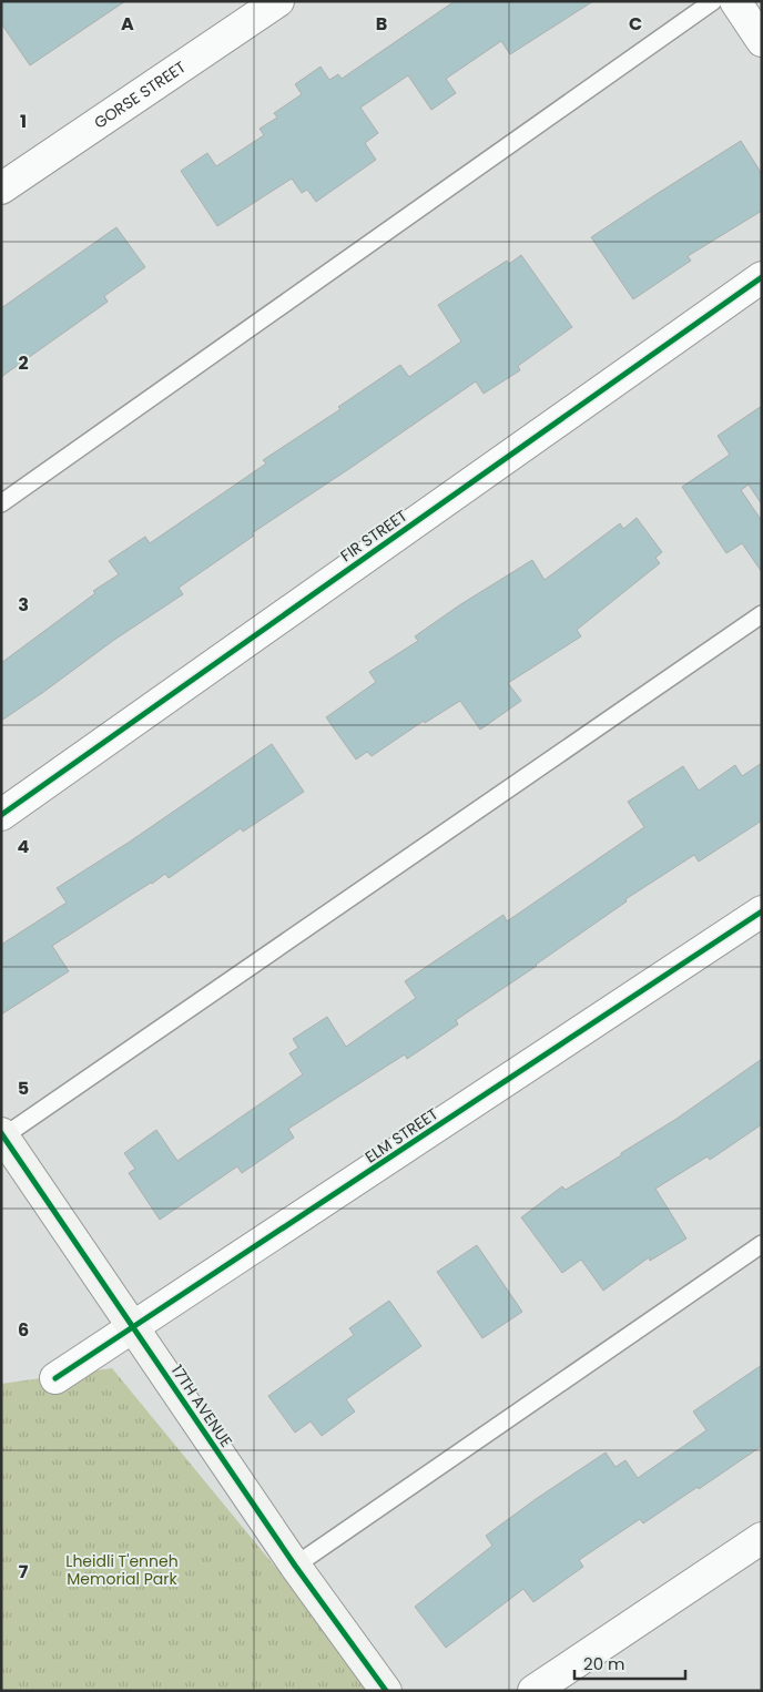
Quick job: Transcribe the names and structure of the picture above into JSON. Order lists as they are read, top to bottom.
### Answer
{
  "streets": {
    "street": [
      "GORSE STREET",
      "FIR STREET",
      "ELM STREET",
      "17TH AVENUE"
    ]
  },
  "crossings": [
    ["ELM STREET", "17TH AVENUE"]
  ],
  "parks": ["Lheidli T'enneh Memorial Park"],
  "scale_bar": "20 m",
  "grid": {
    "columns": ["A", "B", "C"],
    "rows": [
      "1",
      "2",
      "3",
      "4",
      "5",
      "6",
      "7"
    ]
  }
}
